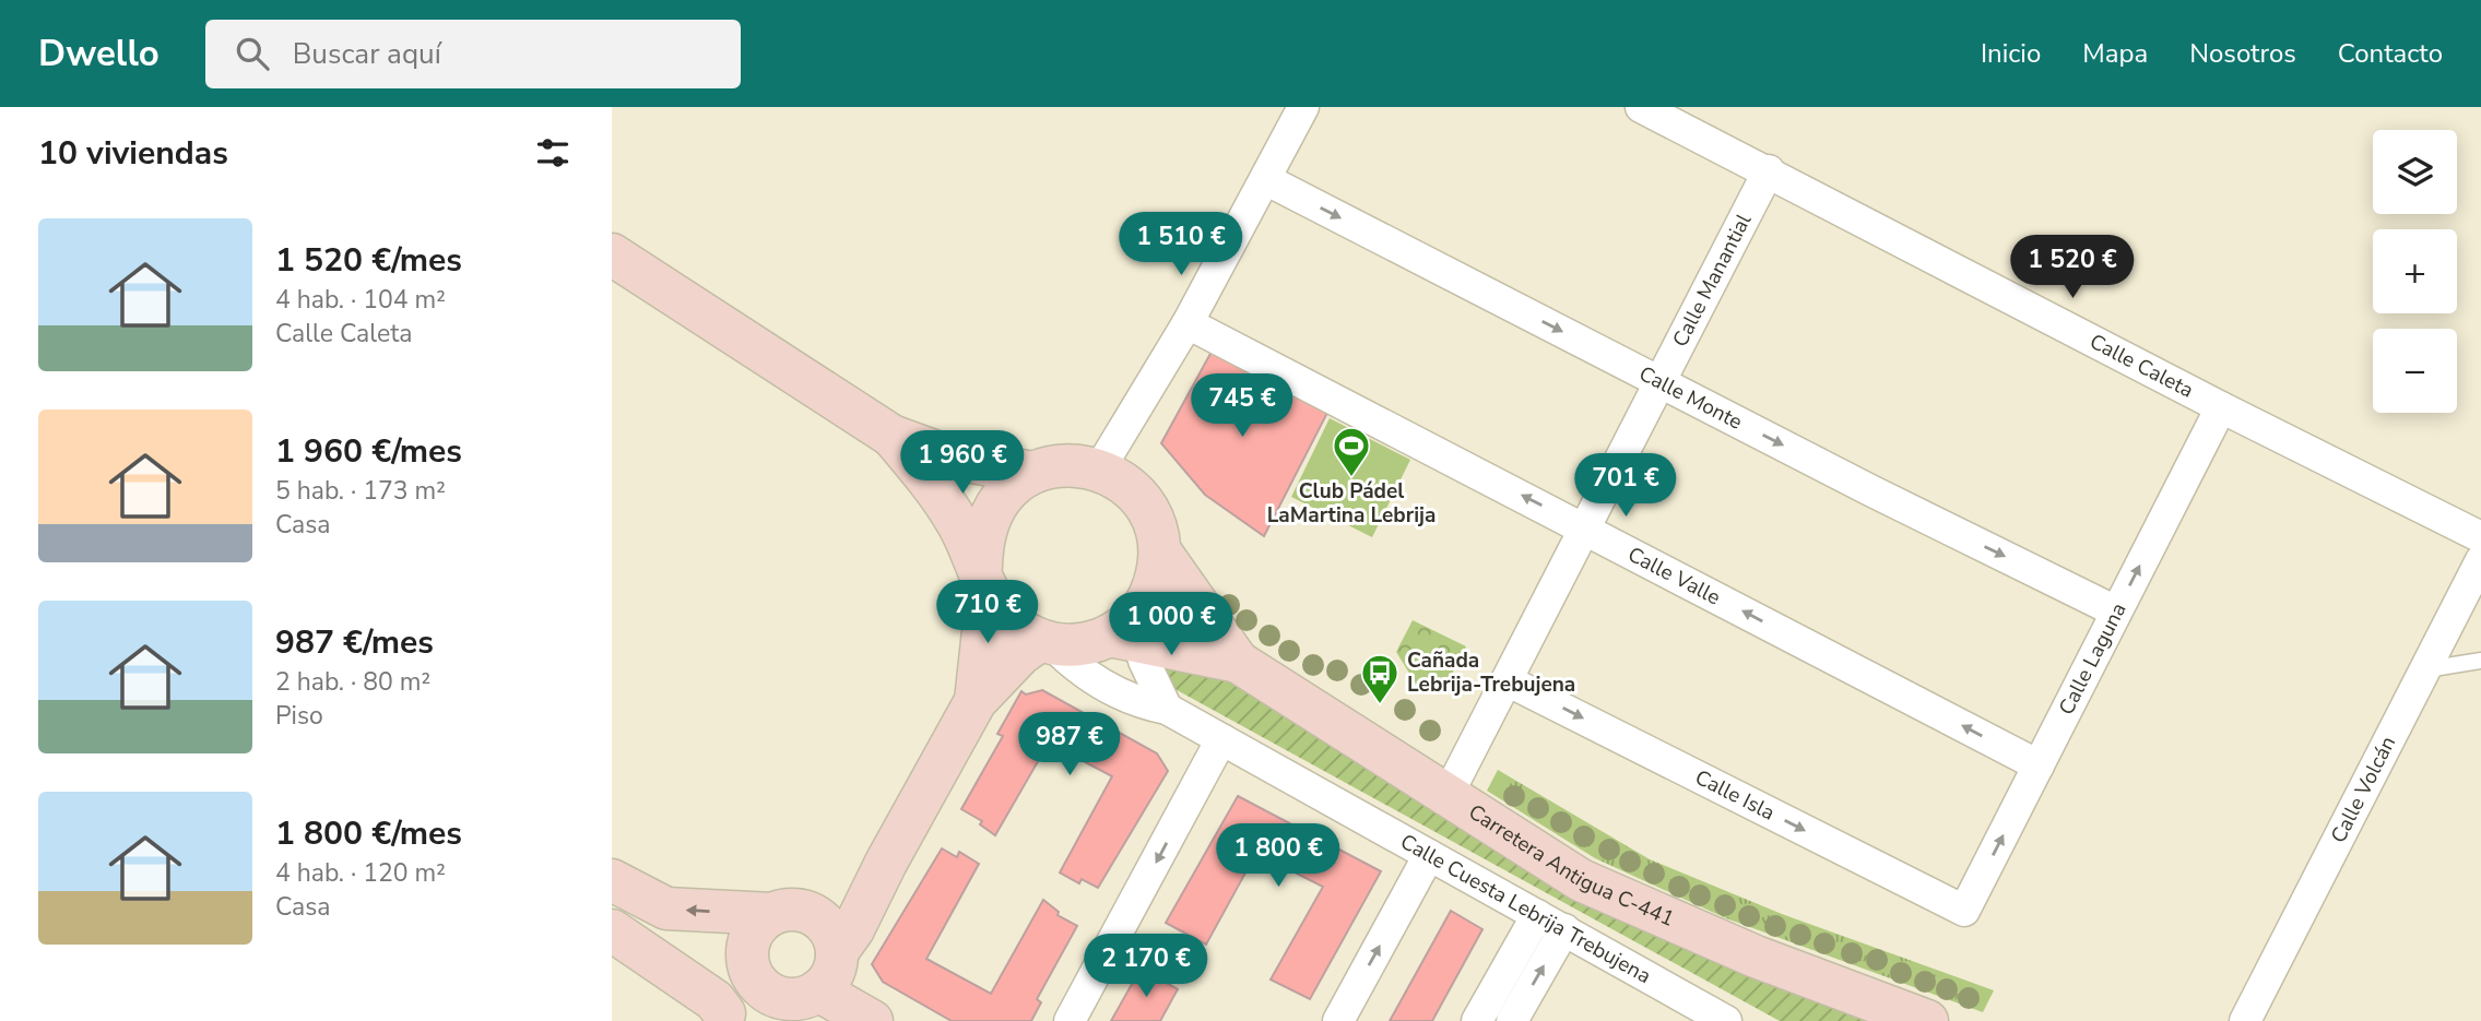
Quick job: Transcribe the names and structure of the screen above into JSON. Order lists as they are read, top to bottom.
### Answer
{
  "streets": {
    "street": [
      "Calle Manantial",
      "Calle Caleta",
      "Calle Monte",
      "Calle Valle",
      "Calle Laguna",
      "Calle Volcán",
      "Calle Isla",
      "Carretera Antigua C-441",
      "Calle Cuesta Lebrija Trebujena"
    ]
  },
  "crossings": [
    ["Calle Manantial", "Calle Caleta"],
    ["Calle Manantial", "Calle Monte"],
    ["Calle Manantial", "Calle Valle"],
    ["Calle Manantial", "Calle Isla"],
    ["Calle Manantial", "Carretera Antigua C-441"],
    ["Calle Caleta", "Calle Laguna"],
    ["Calle Monte", "Calle Laguna"],
    ["Calle Valle", "Calle Laguna"],
    ["Calle Laguna", "Calle Isla"],
    ["Carretera Antigua C-441", "Calle Cuesta Lebrija Trebujena"]
  ],
  "one_way": [
    "Calle Monte",
    "Calle Valle",
    "Calle Laguna",
    "Calle Isla"
  ],
  "places": {
    "sports": ["Club Pádel LaMartina Lebrija"],
    "bus stop": ["Cañada Lebrija-Trebujena"]
  },
  "page": {
    "header": "Dwello",
    "search": "Buscar aquí",
    "nav": [
      "Inicio",
      "Mapa",
      "Nosotros",
      "Contacto"
    ],
    "heading": "10 viviendas",
    "map_buttons": ["+", "−"],
    "list": [
      {
        "name": "1 520 €/mes",
        "note": "4 hab. · 104 m² · Calle Caleta"
      },
      {
        "name": "1 960 €/mes",
        "note": "5 hab. · 173 m² · Casa"
      },
      {
        "name": "987 €/mes",
        "note": "2 hab. · 80 m² · Piso"
      },
      {
        "name": "1 800 €/mes",
        "note": "4 hab. · 120 m² · Casa"
      }
    ],
    "price": [
      "1 510 €",
      "1 520 €",
      "745 €",
      "1 960 €",
      "701 €",
      "710 €",
      "1 000 €",
      "987 €",
      "1 800 €",
      "2 170 €"
    ]
  }
}
